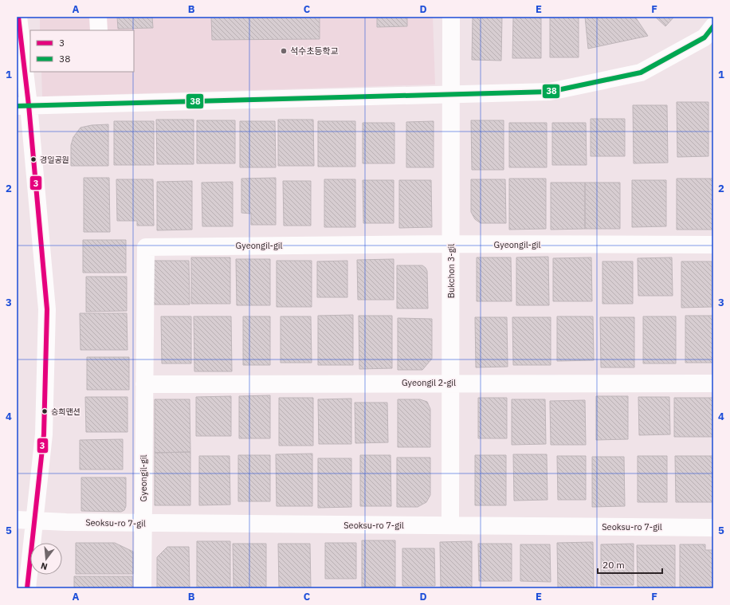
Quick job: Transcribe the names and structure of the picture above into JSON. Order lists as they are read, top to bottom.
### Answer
{
  "streets": {
    "street": [
      "Gyeongil-gil",
      "Bukchon 3-gil",
      "Gyeongil 2-gil",
      "Seoksu-ro 7-gil"
    ]
  },
  "crossings": [
    ["Gyeongil-gil", "Bukchon 3-gil"],
    ["Gyeongil-gil", "Gyeongil 2-gil"],
    ["Gyeongil-gil", "Seoksu-ro 7-gil"],
    ["Bukchon 3-gil", "Gyeongil 2-gil"],
    ["Bukchon 3-gil", "Seoksu-ro 7-gil"]
  ],
  "places": ["석수초등학교", "경일공원", "승희맨션"],
  "lines": ["transit line 3", "transit line 38"],
  "legend": ["3", "38"],
  "scale_bar": "20 m",
  "north": "bottom",
  "grid": {
    "columns": [
      "A",
      "B",
      "C",
      "D",
      "E",
      "F"
    ],
    "rows": [
      "1",
      "2",
      "3",
      "4",
      "5"
    ]
  }
}
